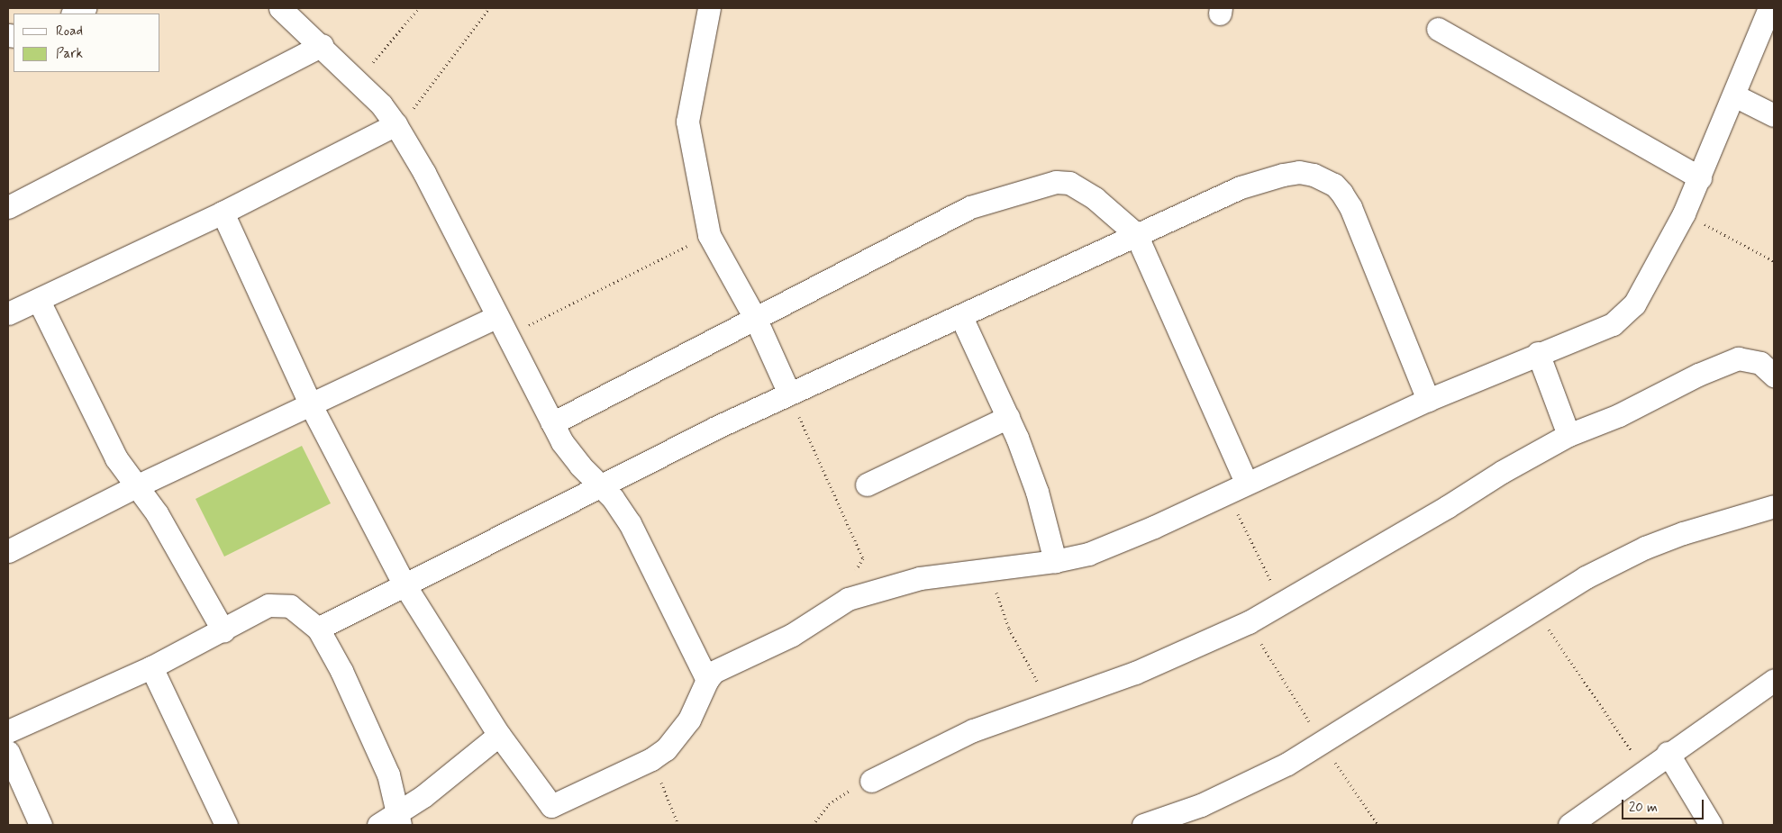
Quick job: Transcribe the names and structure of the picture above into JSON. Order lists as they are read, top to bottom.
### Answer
{
  "legend": ["Road", "Park"],
  "scale_bar": "20 m"
}
